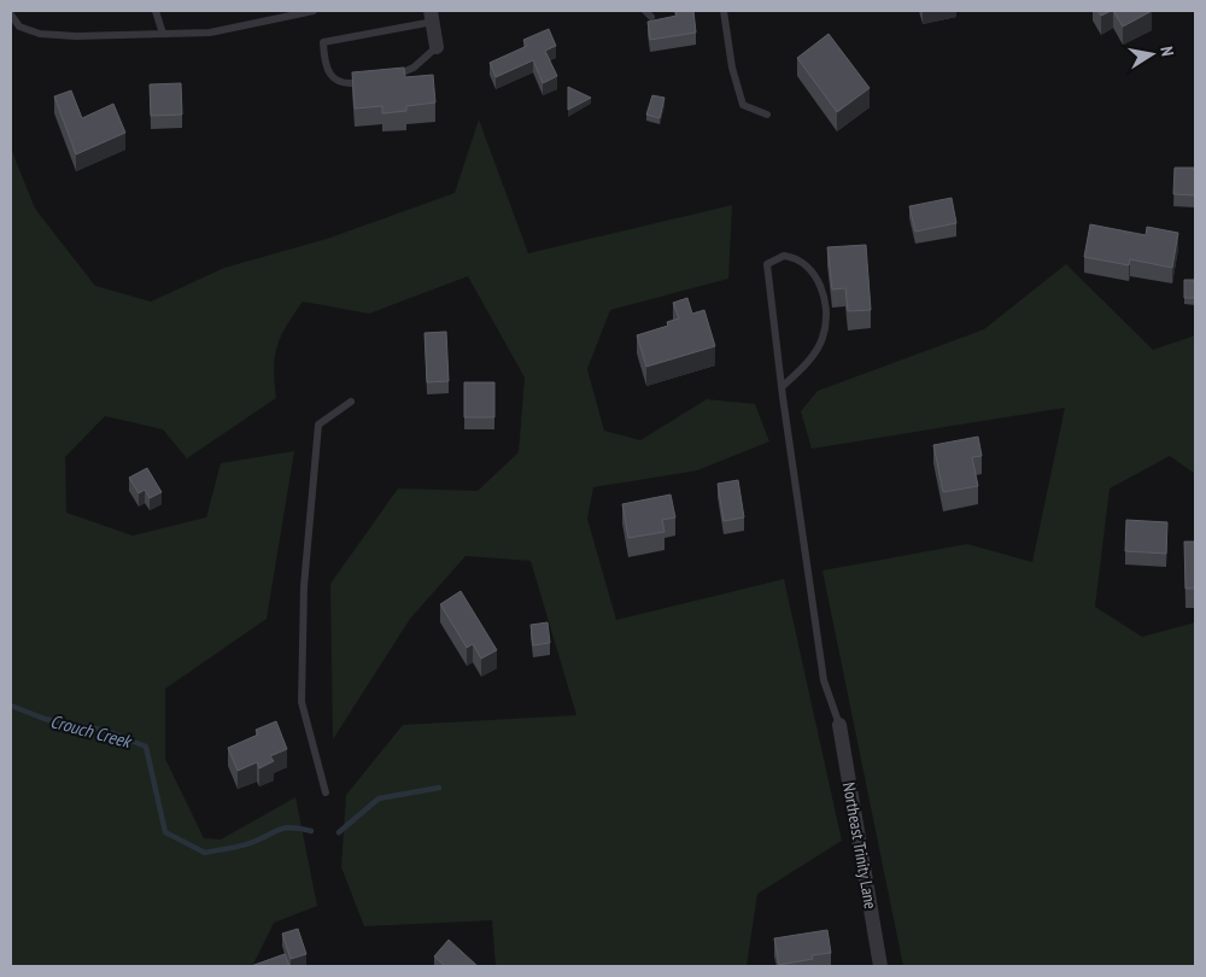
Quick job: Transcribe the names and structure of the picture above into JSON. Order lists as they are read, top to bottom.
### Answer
{
  "streets": {
    "street": ["Northeast Trinity Lane"]
  },
  "water": ["Crouch Creek"],
  "north": "right"
}
